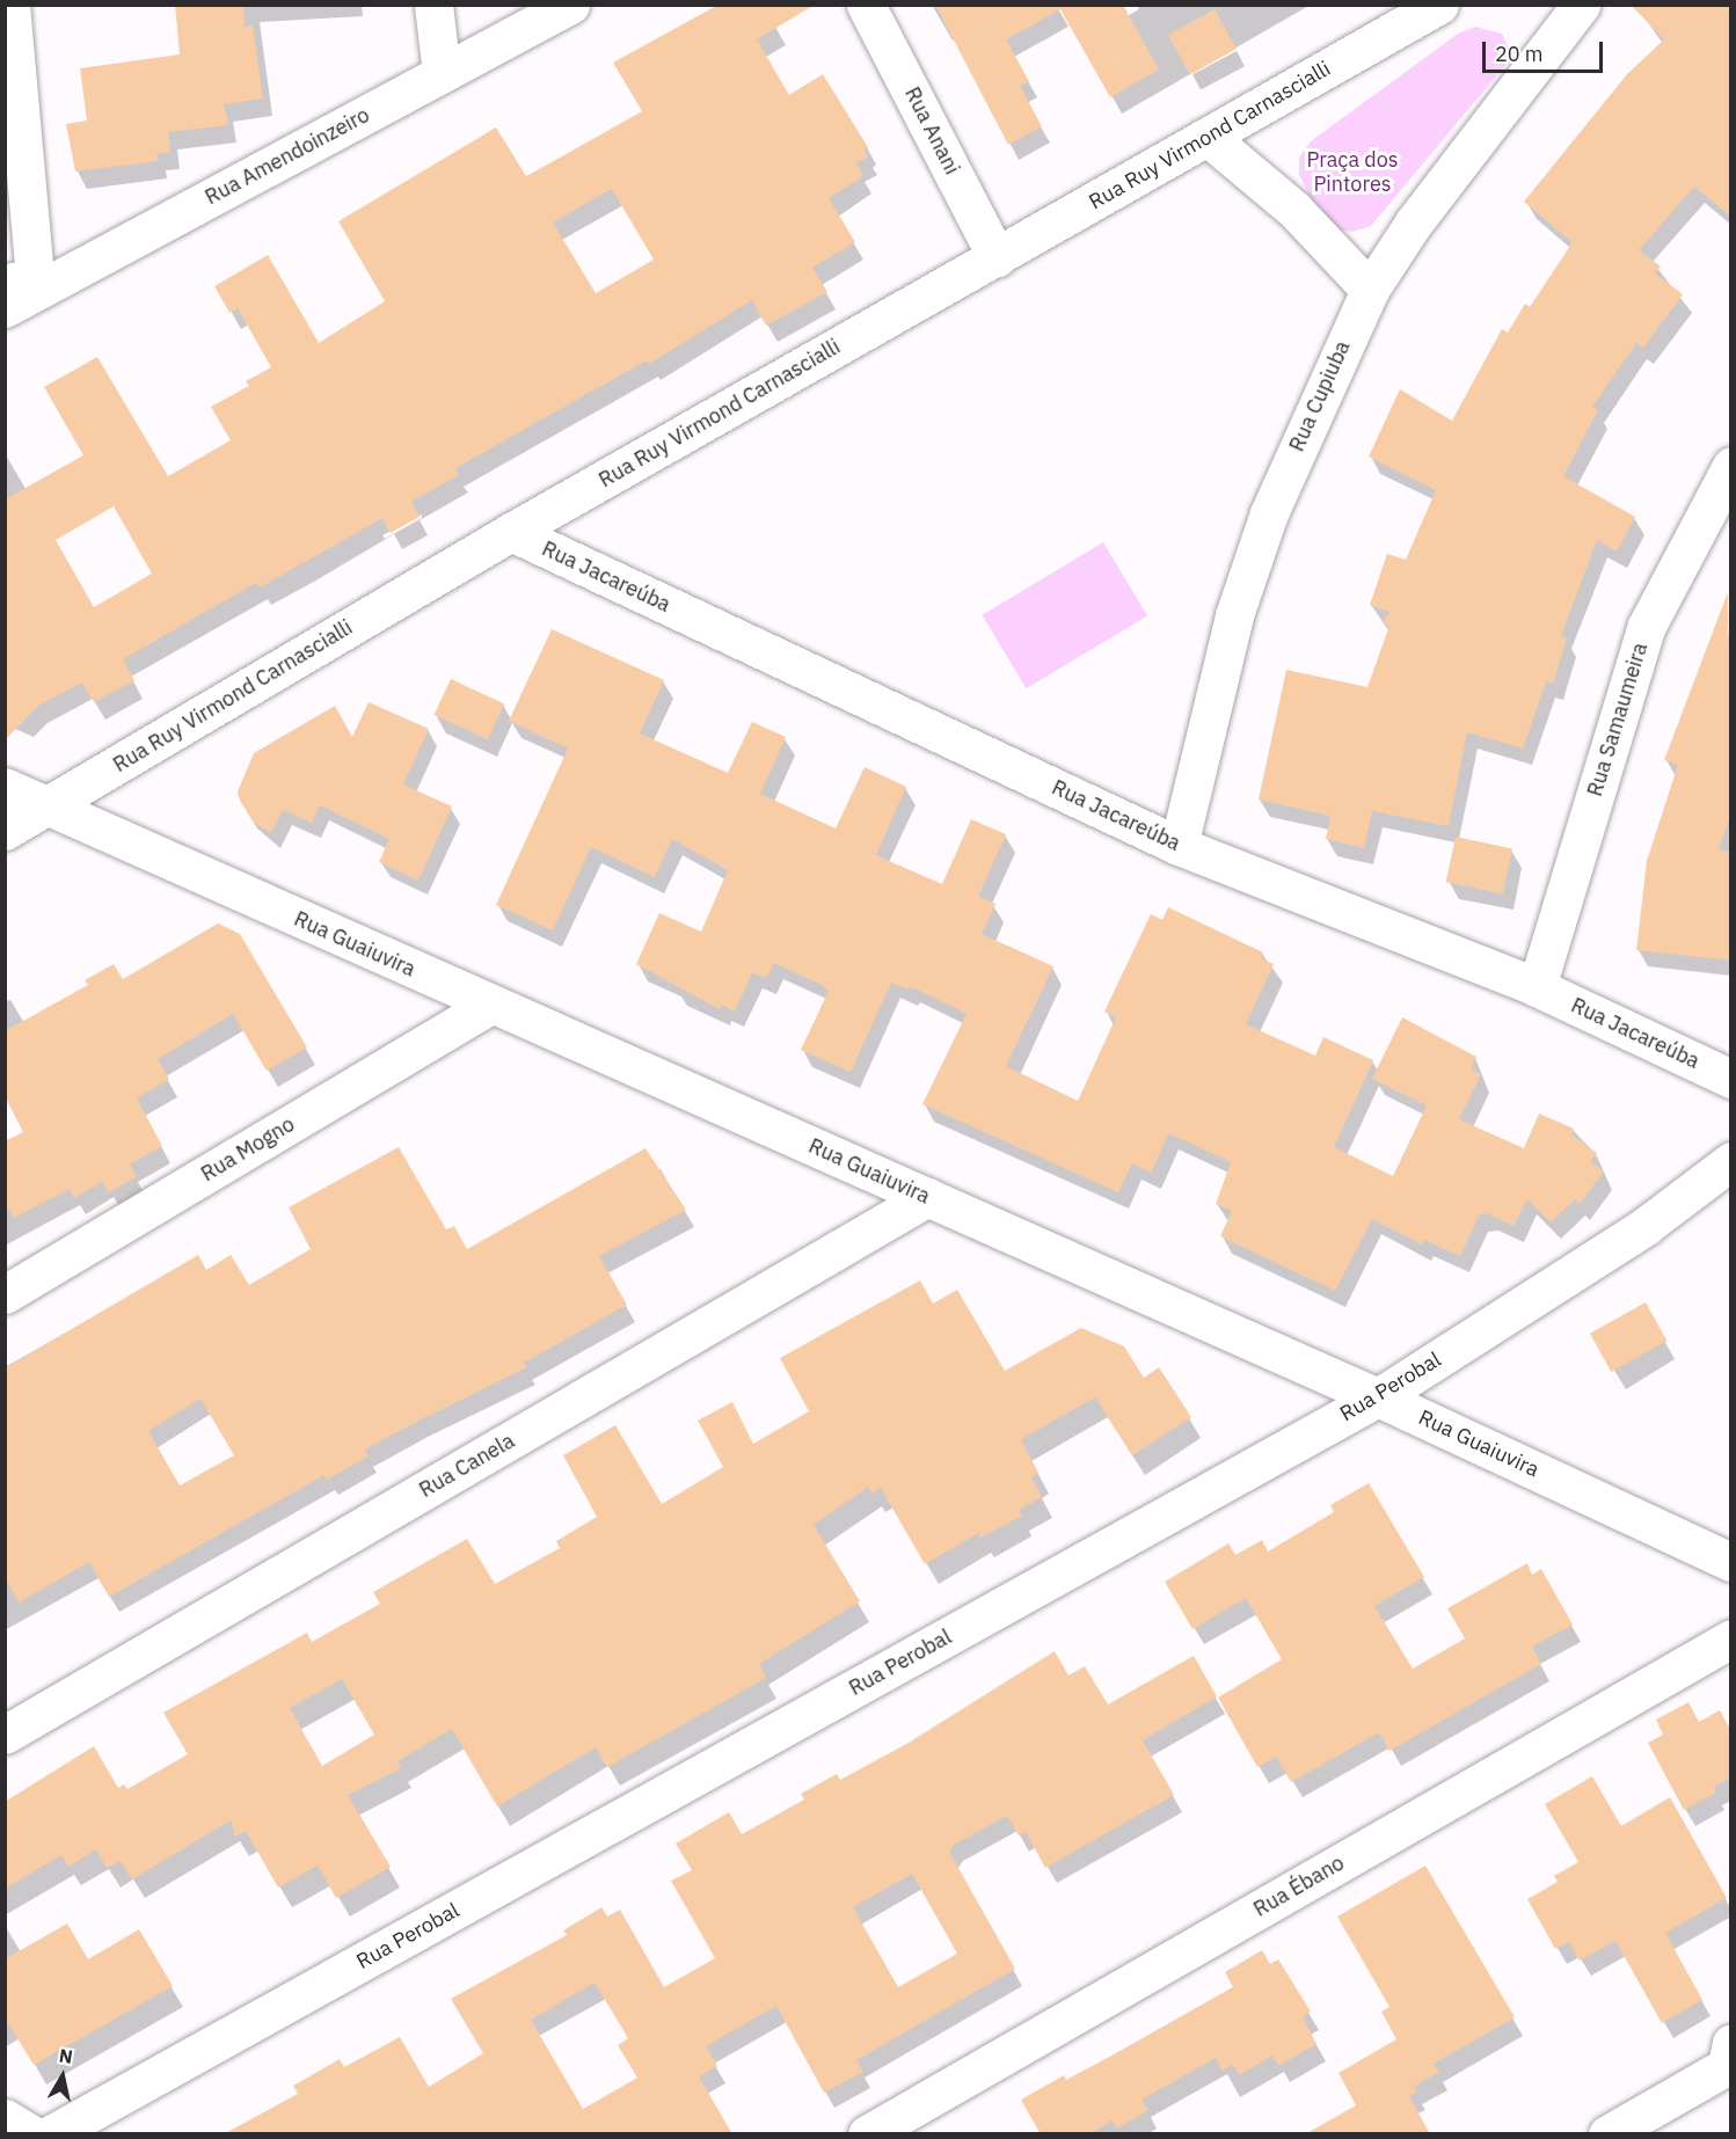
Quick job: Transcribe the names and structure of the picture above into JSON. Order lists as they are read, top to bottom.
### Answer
{
  "streets": {
    "street": [
      "Rua Anani",
      "Rua Ruy Virmond Carnascialli",
      "Rua Amendoinzeiro",
      "Rua Cupiuba",
      "Rua Jacareúba",
      "Rua Samaumeira",
      "Rua Guaiuvira",
      "Rua Mogno",
      "Rua Perobal",
      "Rua Canela",
      "Rua Ébano"
    ]
  },
  "crossings": [
    ["Rua Anani", "Rua Ruy Virmond Carnascialli"],
    ["Rua Ruy Virmond Carnascialli", "Rua Jacareúba"],
    ["Rua Ruy Virmond Carnascialli", "Rua Guaiuvira"],
    ["Rua Cupiuba", "Rua Jacareúba"],
    ["Rua Jacareúba", "Rua Samaumeira"],
    ["Rua Guaiuvira", "Rua Mogno"],
    ["Rua Guaiuvira", "Rua Perobal"],
    ["Rua Guaiuvira", "Rua Canela"]
  ],
  "parks": ["Praça dos Pintores"],
  "scale_bar": "20 m",
  "north": "top"
}
